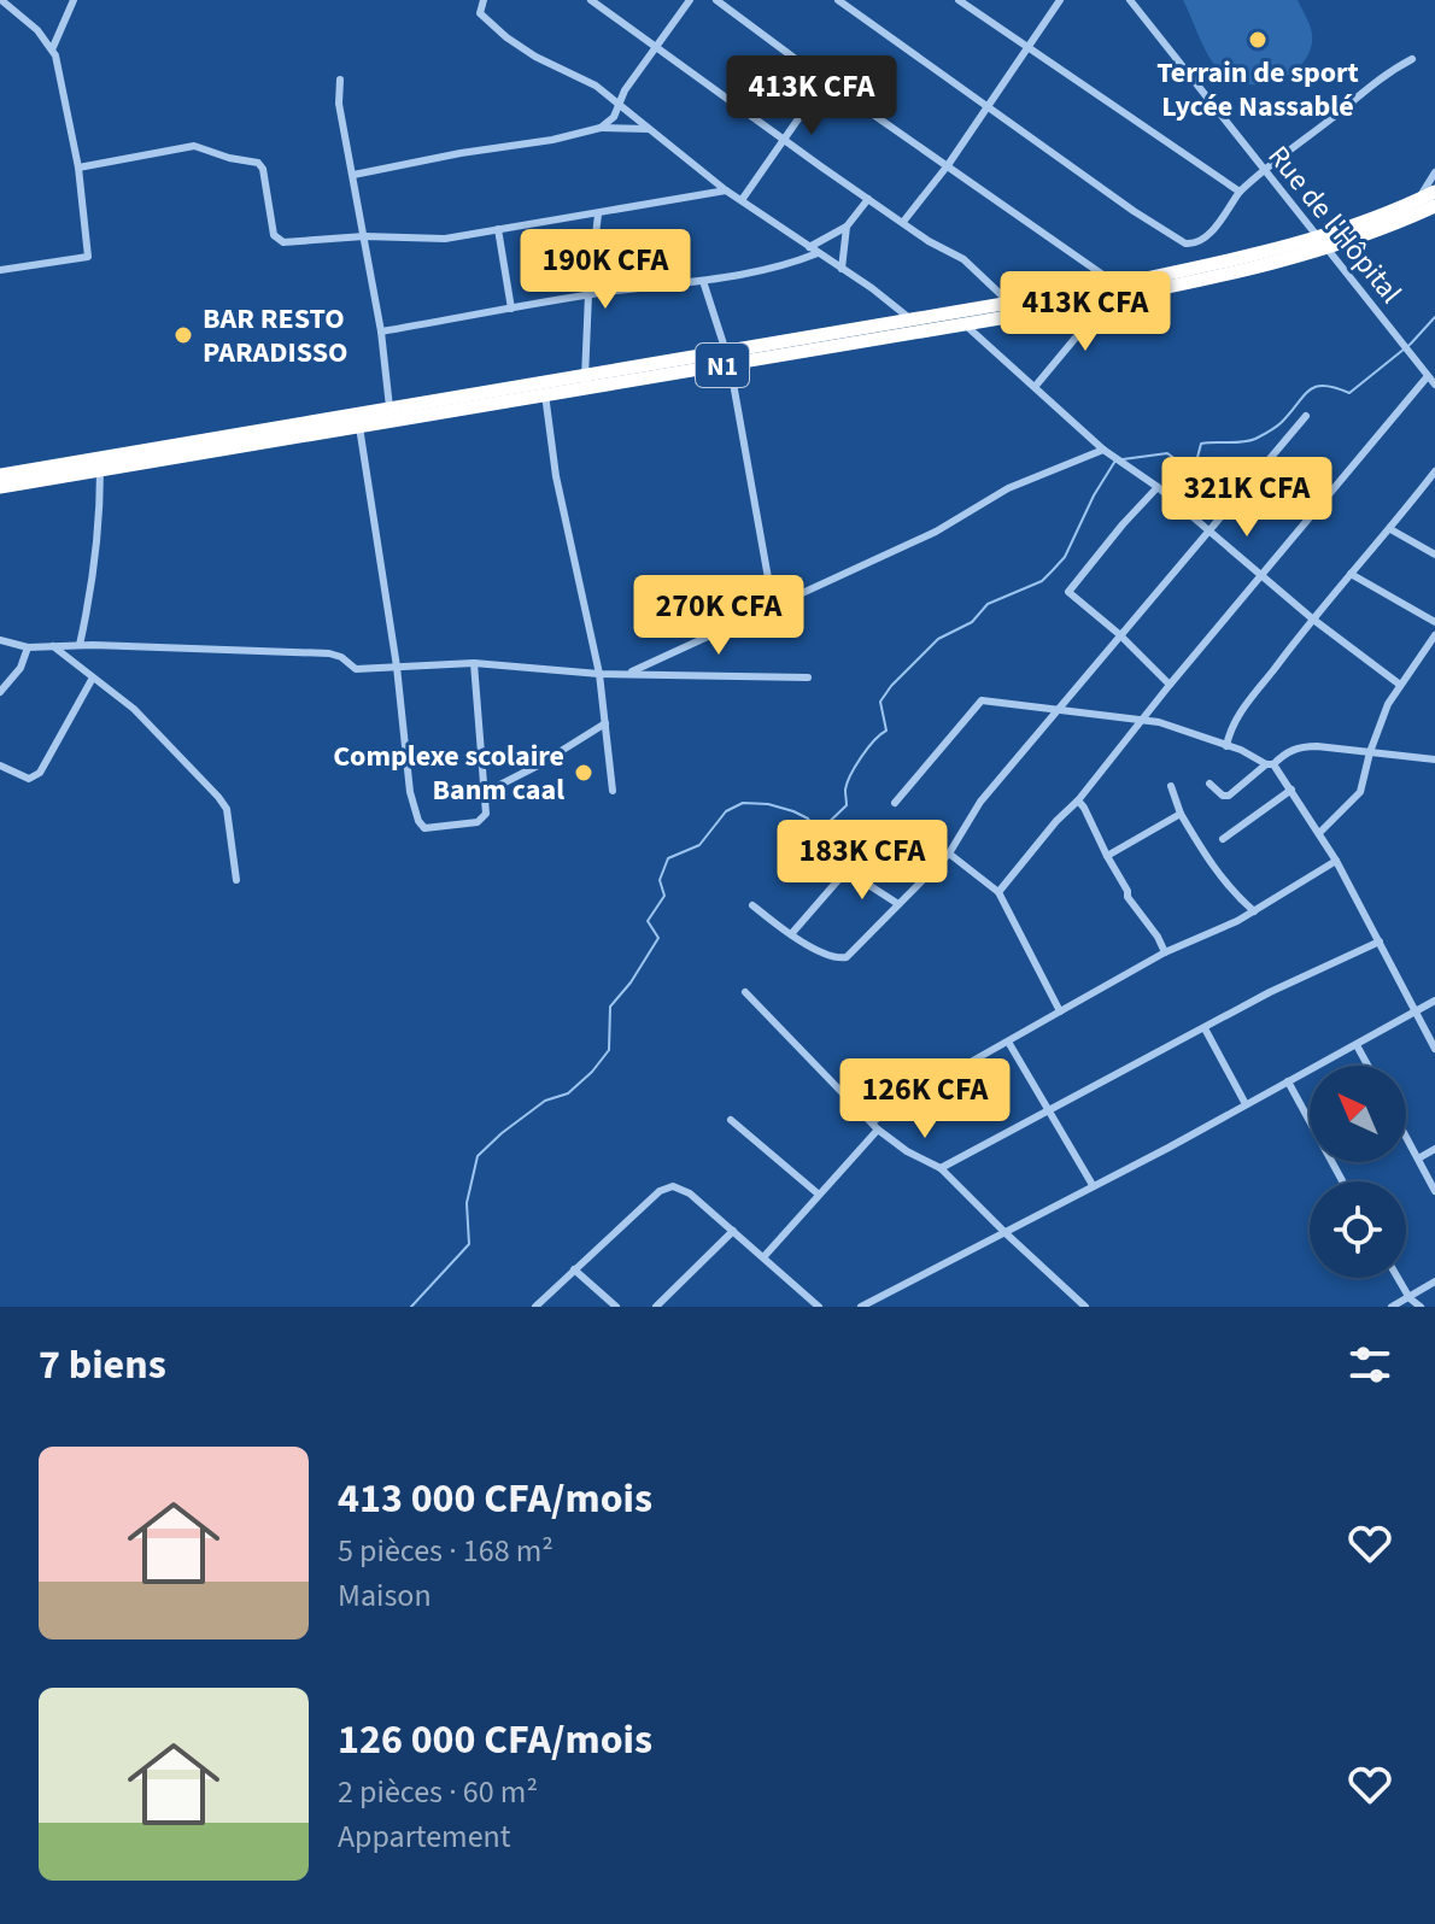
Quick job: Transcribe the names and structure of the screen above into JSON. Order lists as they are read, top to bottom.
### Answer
{
  "streets": {
    "highway": ["N1"],
    "street": ["Rue de l'Hôpital"]
  },
  "crossings": [
    ["Rue de l'Hôpital", "N1"]
  ],
  "places": ["Terrain de sport Lycée Nassablé", "BAR RESTO PARADISSO", "Complexe scolaire Banm caal"],
  "north": "top left",
  "page": {
    "price": [
      "413K CFA",
      "190K CFA",
      "413K CFA",
      "321K CFA",
      "270K CFA",
      "183K CFA",
      "126K CFA"
    ],
    "heading": "7 biens",
    "list": [
      {
        "name": "413 000 CFA/mois",
        "note": "5 pièces · 168 m² · Maison"
      },
      {
        "name": "126 000 CFA/mois",
        "note": "2 pièces · 60 m² · Appartement"
      }
    ]
  }
}
